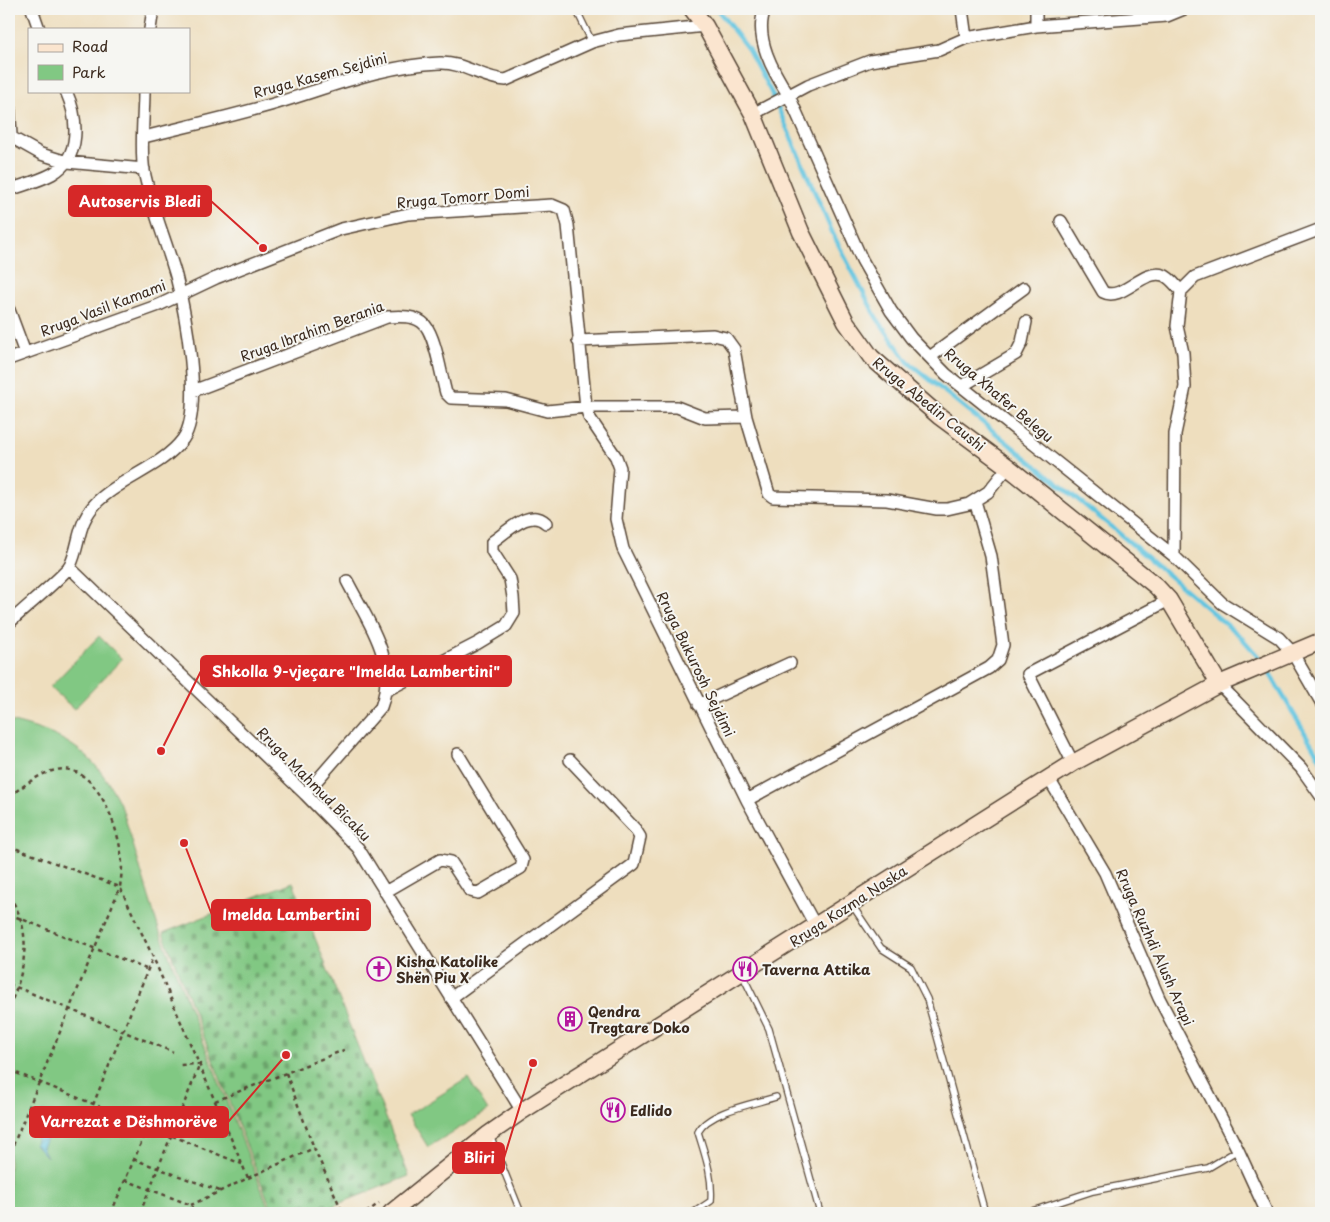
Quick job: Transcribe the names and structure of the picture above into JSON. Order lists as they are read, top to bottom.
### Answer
{
  "streets": {
    "main road": ["Rruga Abedin Caushi", "Rruga Kozma Naska"],
    "street": [
      "Rruga Kasem Sejdini",
      "Rruga Tomorr Domi",
      "Rruga Vasil Kamami",
      "Rruga Ibrahim Berania",
      "Rruga Xhafer Belegu",
      "Rruga Bukurosh Sejdimi",
      "Rruga Mahmud Bicaku",
      "Rruga Ruzhdi Alush Arapi"
    ]
  },
  "crossings": [
    ["Rruga Kasem Sejdini", "Rruga Abedin Caushi"],
    ["Rruga Tomorr Domi", "Rruga Vasil Kamami"],
    ["Rruga Tomorr Domi", "Rruga Ibrahim Berania"],
    ["Rruga Tomorr Domi", "Rruga Bukurosh Sejdimi"],
    ["Rruga Ibrahim Berania", "Rruga Bukurosh Sejdimi"],
    ["Rruga Xhafer Belegu", "Rruga Kozma Naska"],
    ["Rruga Abedin Caushi", "Rruga Kozma Naska"],
    ["Rruga Bukurosh Sejdimi", "Rruga Kozma Naska"],
    ["Rruga Mahmud Bicaku", "Rruga Kozma Naska"],
    ["Rruga Kozma Naska", "Rruga Ruzhdi Alush Arapi"]
  ],
  "places": {
    "other": [
      "Autoservis Bledi",
      "Shkolla 9-vjeçare \"Imelda Lambertini\"",
      "Imelda Lambertini",
      "Varrezat e Dëshmorëve",
      "Bliri"
    ],
    "church": ["Kisha Katolike Shën Piu X"],
    "restaurant": ["Taverna Attika", "Edlido"],
    "building": ["Qendra Tregtare Doko"]
  },
  "legend": ["Road", "Park"]
}
